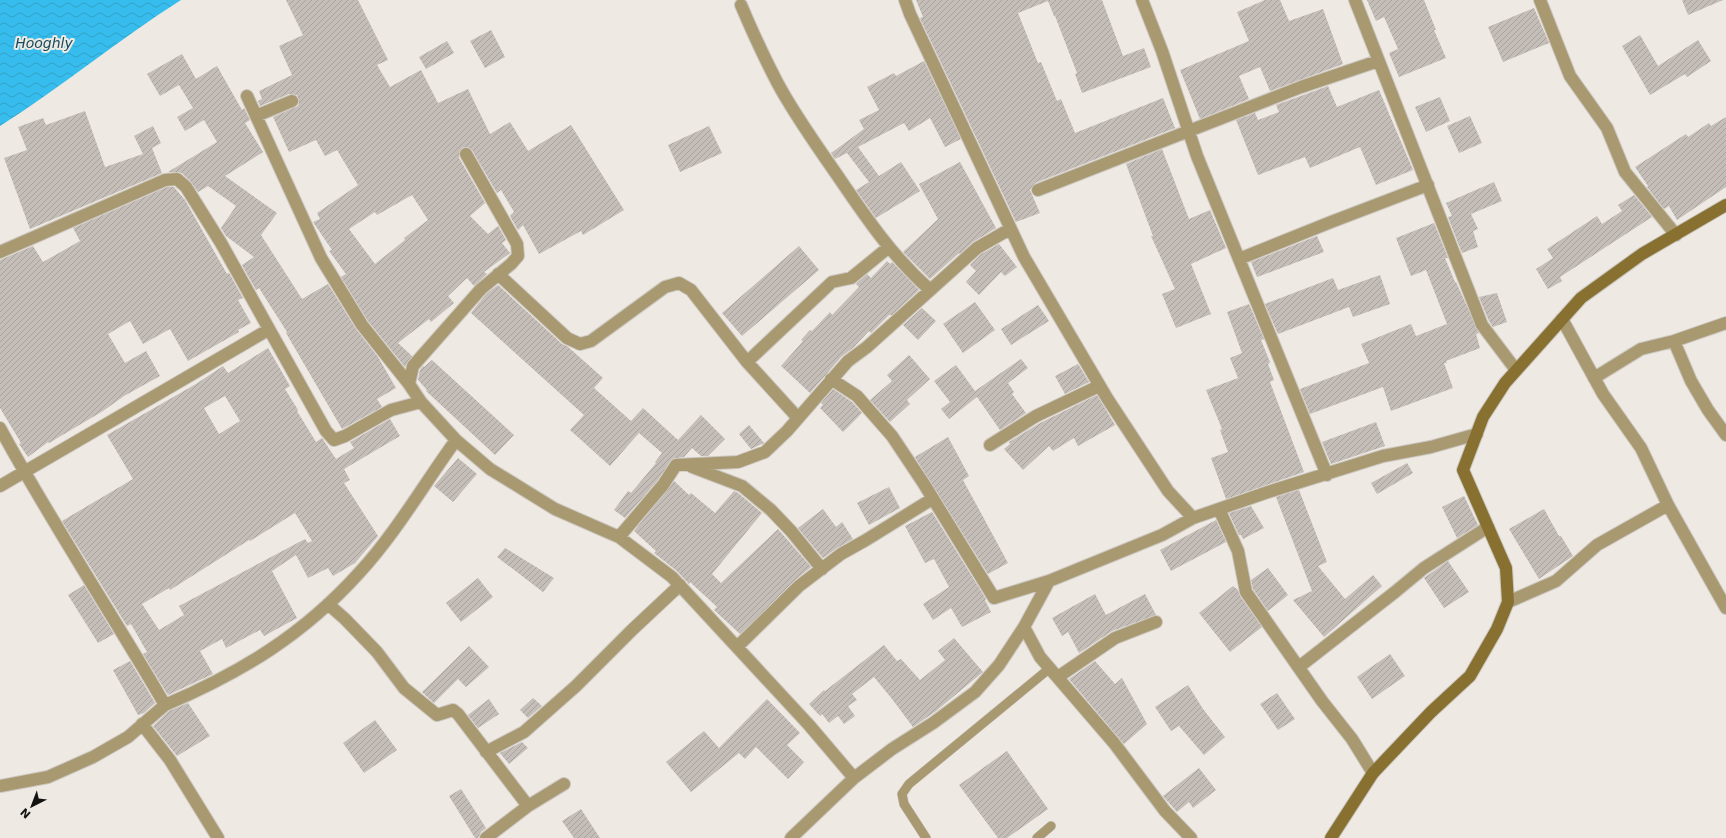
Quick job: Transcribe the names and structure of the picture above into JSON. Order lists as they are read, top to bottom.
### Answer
{
  "water": ["Hooghly"],
  "north": "bottom left"
}
